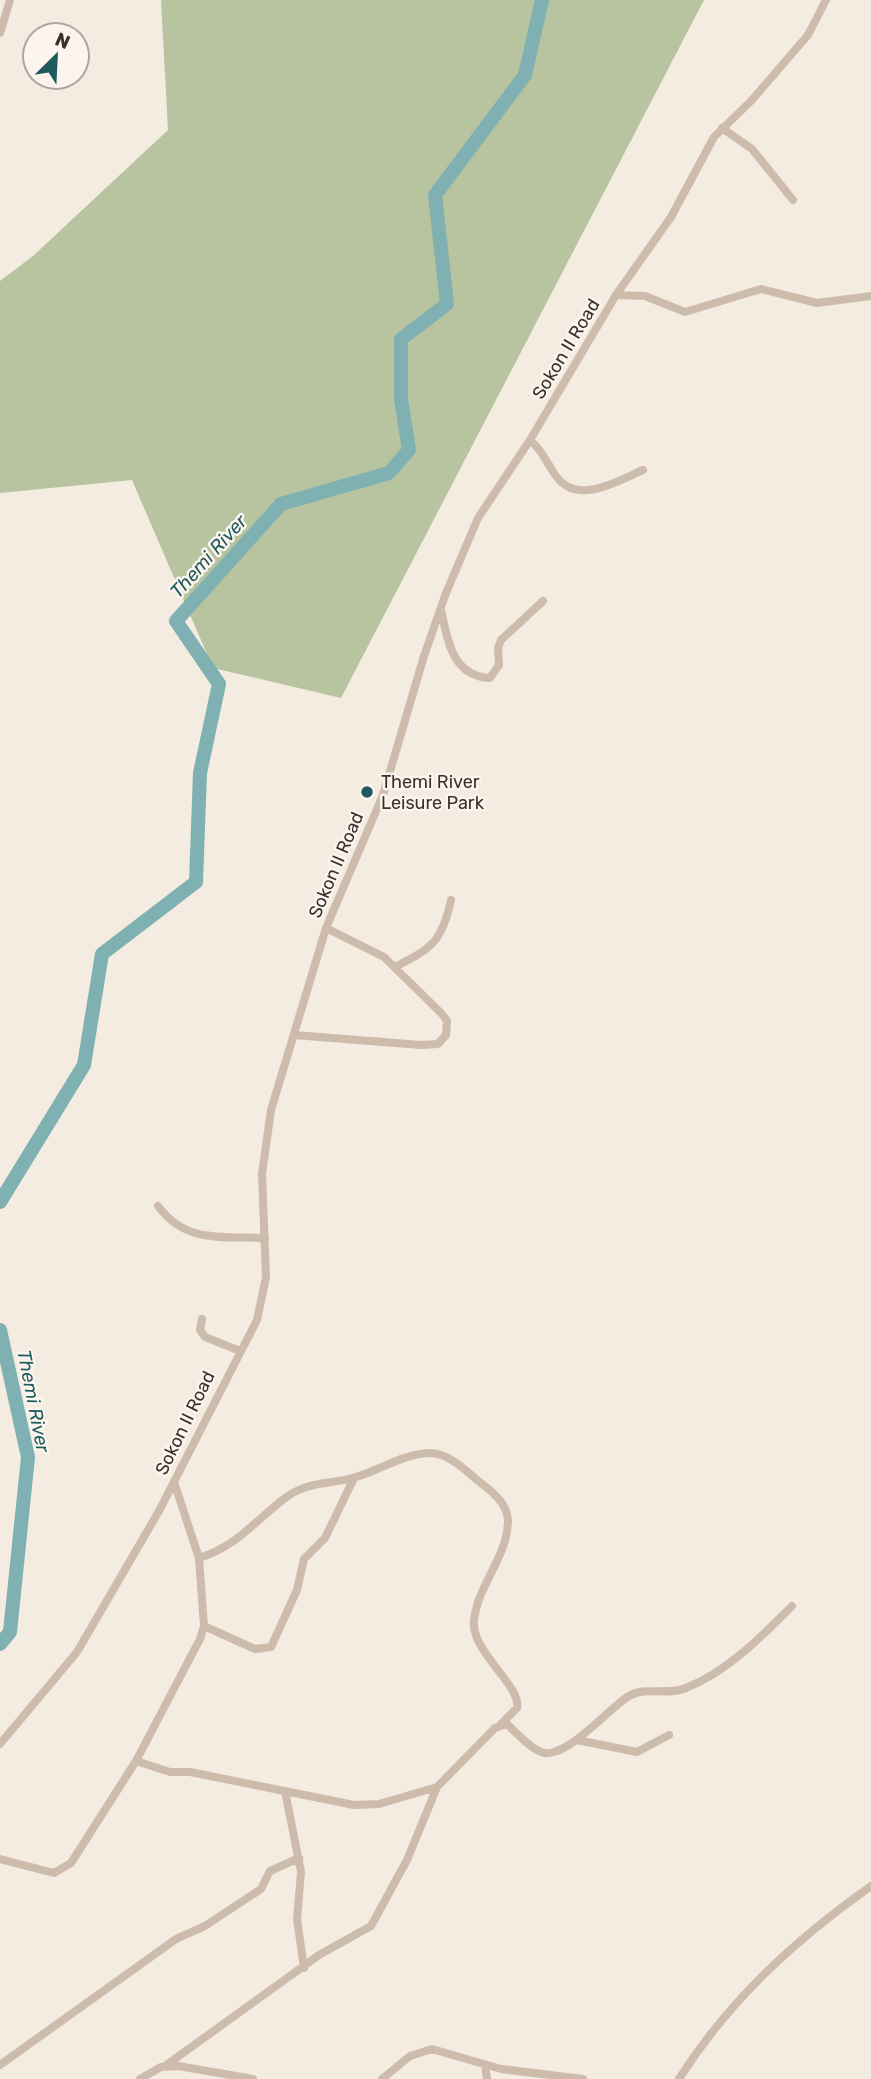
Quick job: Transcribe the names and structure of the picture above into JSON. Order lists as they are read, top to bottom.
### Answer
{
  "streets": {
    "street": ["Sokon II Road"]
  },
  "water": ["Themi River"],
  "places": ["Themi River Leisure Park"],
  "north": "top right"
}
